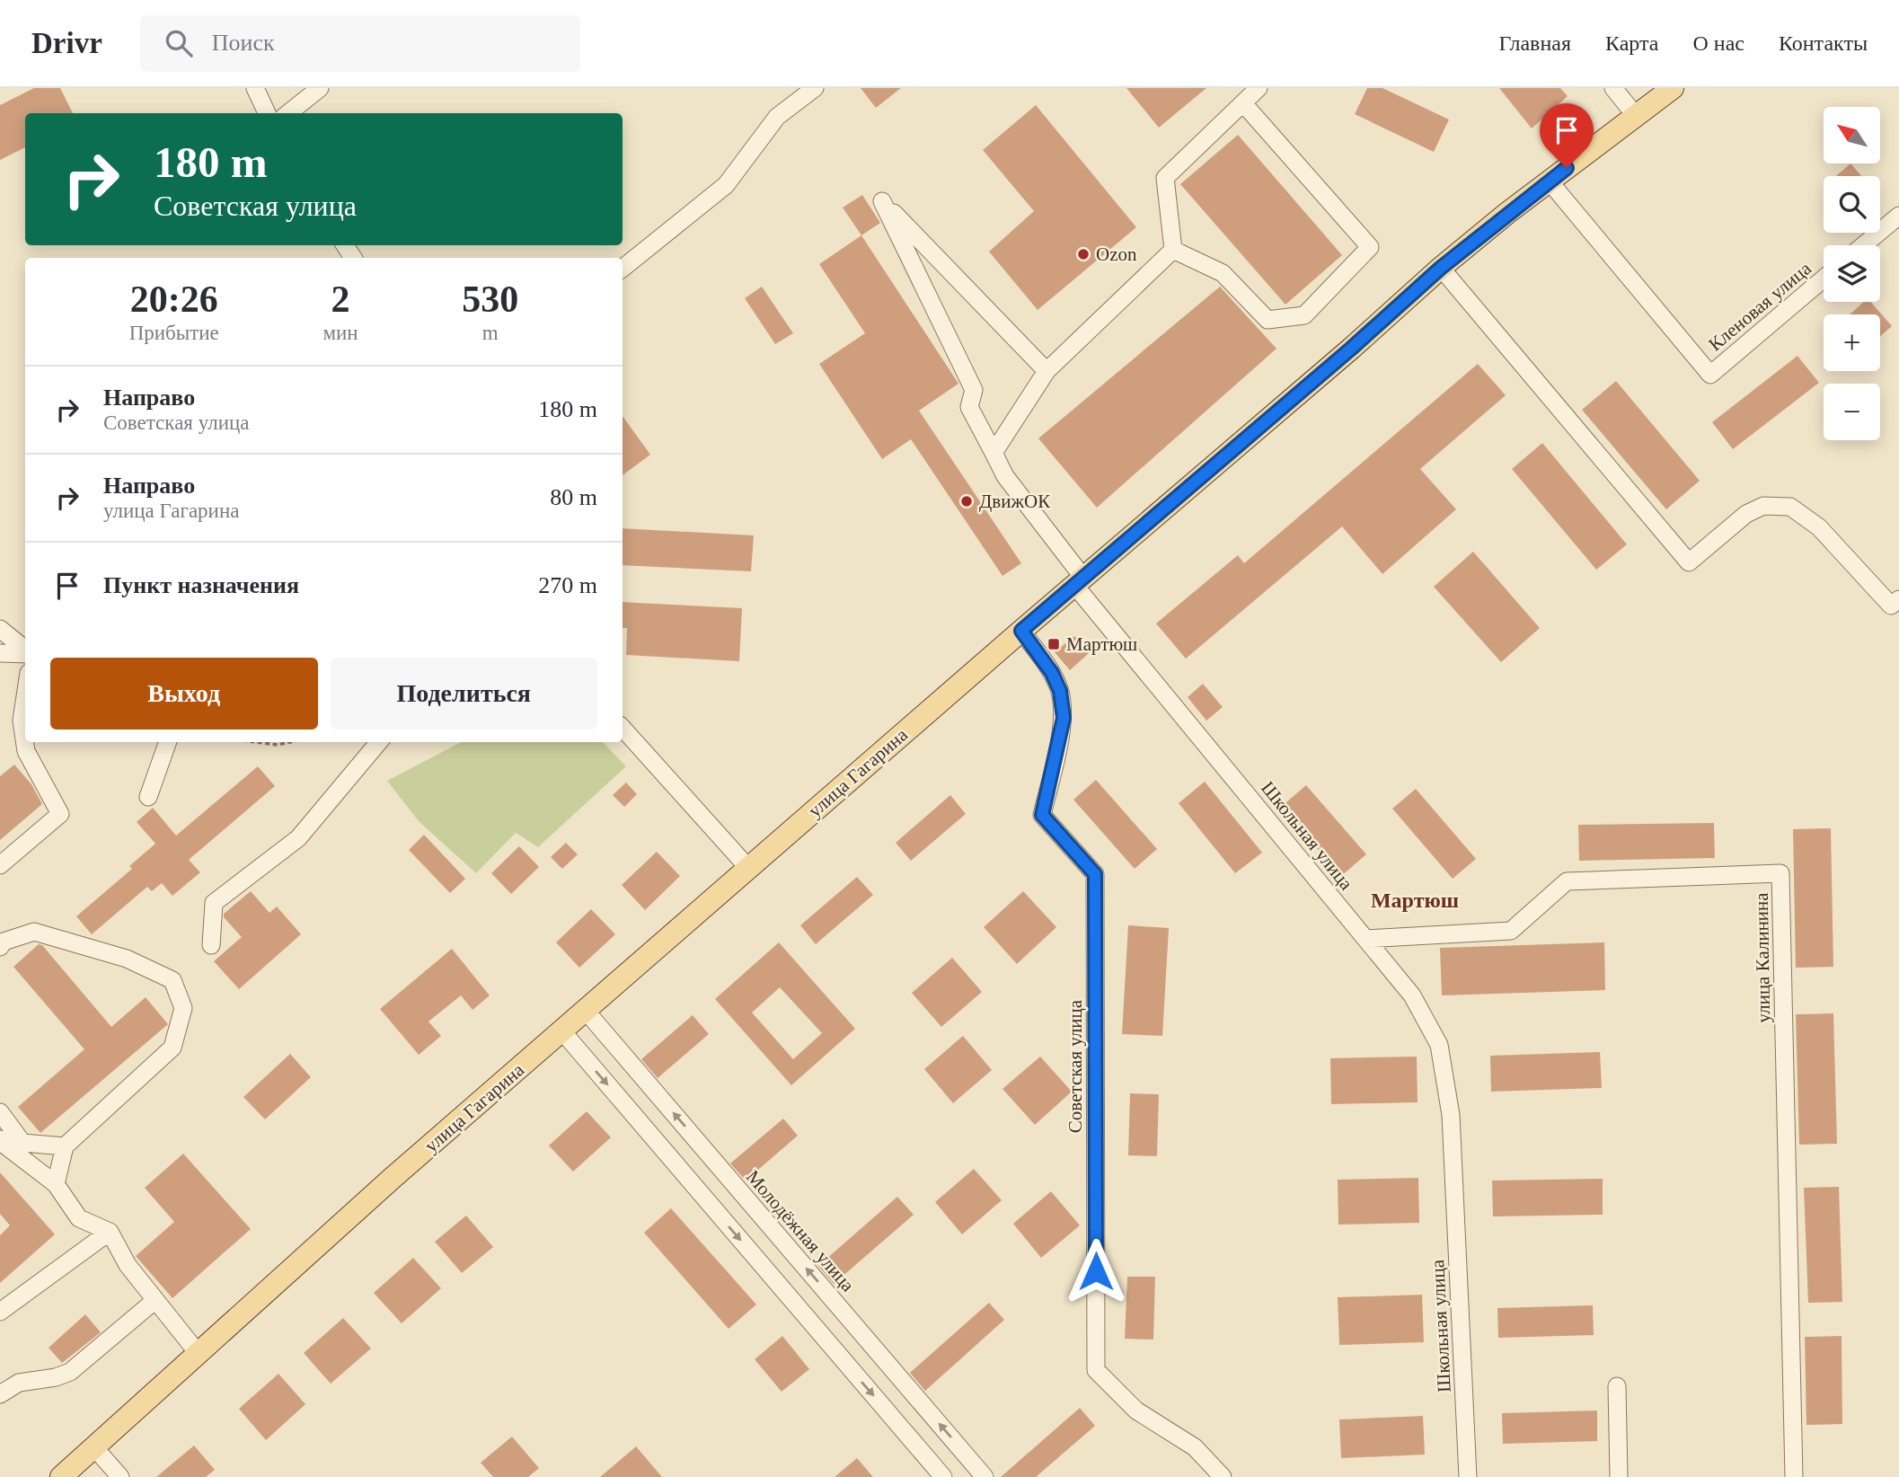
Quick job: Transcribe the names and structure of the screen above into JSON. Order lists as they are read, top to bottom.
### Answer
{
  "streets": {
    "main road": ["улица Гагарина"],
    "street": [
      "Кленовая улица",
      "Школьная улица",
      "улица Калинина",
      "Советская улица",
      "Молодёжная улица"
    ]
  },
  "crossings": [
    ["Кленовая улица", "улица Гагарина"],
    ["улица Гагарина", "Школьная улица"],
    ["улица Гагарина", "Советская улица"],
    ["улица Гагарина", "Молодёжная улица"],
    ["Школьная улица", "улица Калинина"]
  ],
  "districts": ["Мартюш"],
  "places": {
    "other": ["Ozon", "ДвижОК"],
    "transit": ["Мартюш"]
  },
  "north": "top left",
  "page": {
    "header": "Drivr",
    "search": "Поиск",
    "nav": [
      "Главная",
      "Карта",
      "О нас",
      "Контакты"
    ],
    "map_buttons": ["+", "−"],
    "turn": ["180 m", "Советская улица"],
    "eta": [
      "20:26",
      "Прибытие",
      "2",
      "мин",
      "530",
      "m"
    ],
    "list": [
      {
        "name": "Направо",
        "note": "Советская улица",
        "value": "180 m"
      },
      {
        "name": "Направо",
        "note": "улица Гагарина",
        "value": "80 m"
      },
      {
        "name": "Пункт назначения",
        "value": "270 m"
      }
    ],
    "buttons": ["Выход", "Поделиться"]
  }
}
